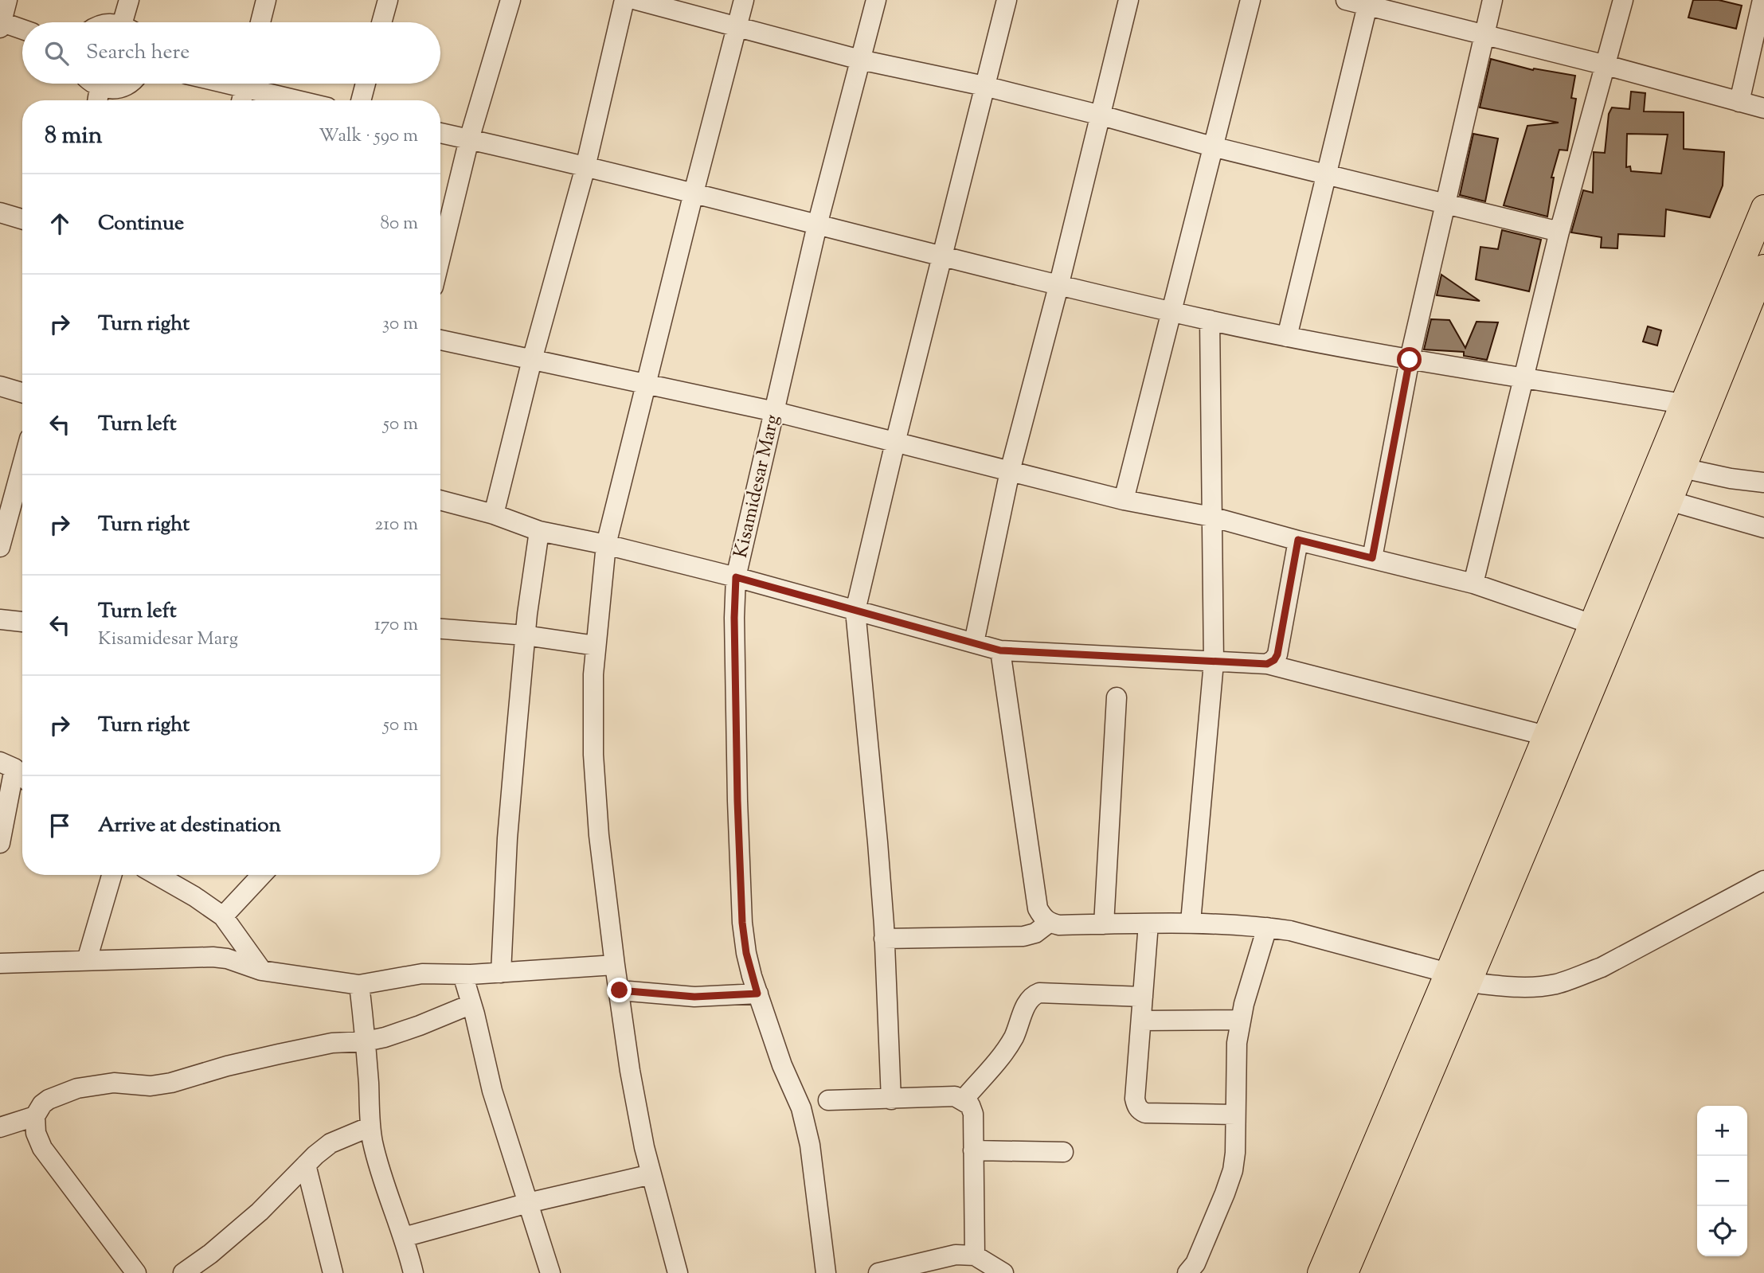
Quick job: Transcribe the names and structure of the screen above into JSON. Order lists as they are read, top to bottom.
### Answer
{
  "streets": {
    "street": ["Kisamidesar Marg"]
  },
  "page": {
    "search": "Search here",
    "heading": ["8 min", "Walk · 590 m"],
    "list": [
      ["Continue", "80 m"],
      ["Turn right", "30 m"],
      ["Turn left", "50 m"],
      ["Turn right", "210 m"],
      ["Turn left", "Kisamidesar Marg", "170 m"],
      ["Turn right", "50 m"],
      "Arrive at destination"
    ],
    "map_buttons": ["+", "−"]
  }
}
